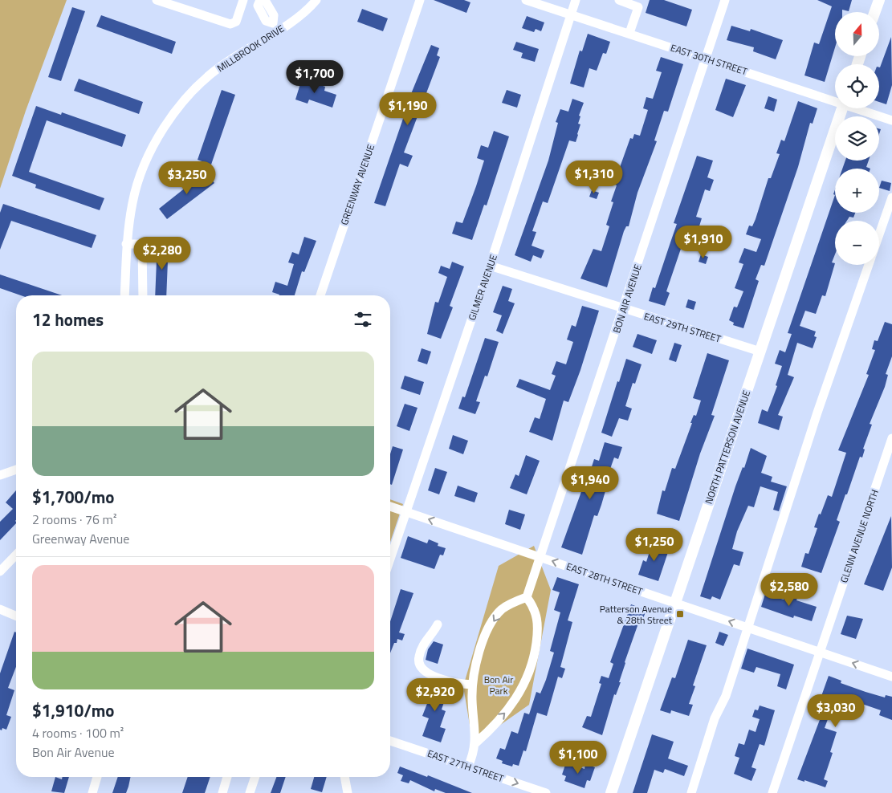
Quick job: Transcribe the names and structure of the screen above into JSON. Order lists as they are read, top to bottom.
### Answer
{
  "streets": {
    "main road": ["NORTH PATTERSON AVENUE"],
    "street": [
      "MILLBROOK DRIVE",
      "EAST 30TH STREET",
      "GREENWAY AVENUE",
      "GILMER AVENUE",
      "BON AIR AVENUE",
      "EAST 29TH STREET",
      "GLENN AVENUE NORTH",
      "EAST 28TH STREET",
      "EAST 27TH STREET"
    ]
  },
  "crossings": [
    ["EAST 30TH STREET", "GILMER AVENUE"],
    ["EAST 30TH STREET", "BON AIR AVENUE"],
    ["GILMER AVENUE", "EAST 29TH STREET"],
    ["GILMER AVENUE", "EAST 28TH STREET"],
    ["BON AIR AVENUE", "EAST 29TH STREET"],
    ["BON AIR AVENUE", "EAST 28TH STREET"],
    ["EAST 29TH STREET", "NORTH PATTERSON AVENUE"],
    ["NORTH PATTERSON AVENUE", "EAST 28TH STREET"],
    ["GLENN AVENUE NORTH", "EAST 28TH STREET"]
  ],
  "one_way": ["EAST 28TH STREET", "EAST 27TH STREET"],
  "parks": ["Bon Air Park"],
  "places": {
    "transit": ["Patterson Avenue & 28th Street"]
  },
  "north": "top",
  "page": {
    "map_buttons": ["+", "−"],
    "price": [
      "$1,700",
      "$1,190",
      "$1,310",
      "$3,250",
      "$1,910",
      "$2,280",
      "$1,940",
      "$1,250",
      "$2,580",
      "$2,920",
      "$3,030",
      "$1,100"
    ],
    "heading": "12 homes",
    "list": [
      {
        "name": "$1,700/mo",
        "note": "2 rooms · 76 m² · Greenway Avenue"
      },
      {
        "name": "$1,910/mo",
        "note": "4 rooms · 100 m² · Bon Air Avenue"
      }
    ]
  }
}
